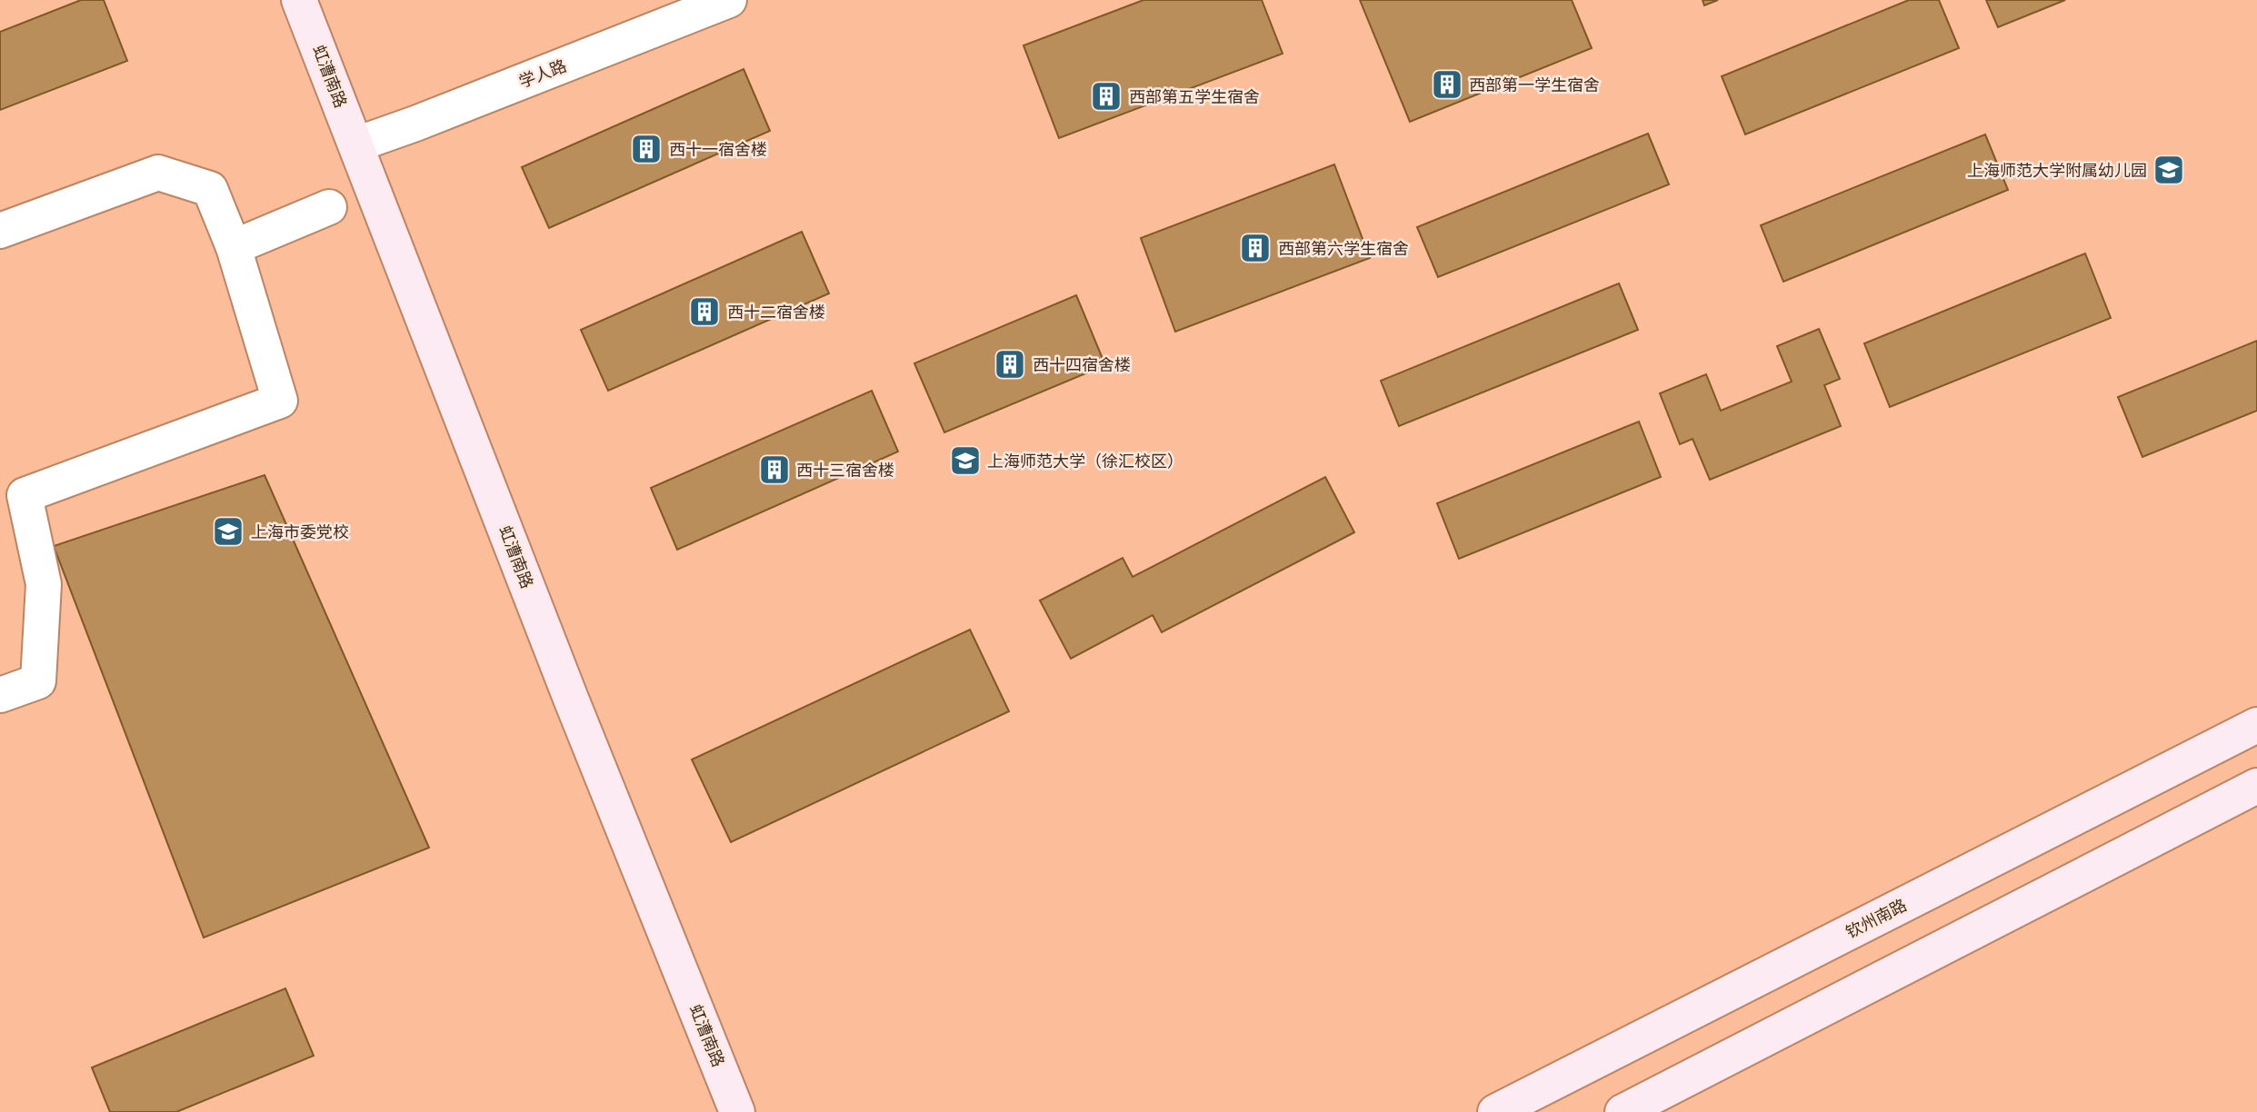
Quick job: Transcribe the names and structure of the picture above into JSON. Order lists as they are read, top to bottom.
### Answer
{
  "streets": {
    "street": ["学人路", "虹漕南路", "钦州南路"]
  },
  "crossings": [
    ["学人路", "虹漕南路"]
  ],
  "places": {
    "building": [
      "西部第一学生宿舍",
      "西部第五学生宿舍",
      "西十一宿舍楼",
      "西部第六学生宿舍",
      "西十二宿舍楼",
      "西十四宿舍楼",
      "西十三宿舍楼"
    ],
    "school or university": ["上海师范大学附属幼儿园", "上海师范大学（徐汇校区）", "上海市委党校"]
  }
}
